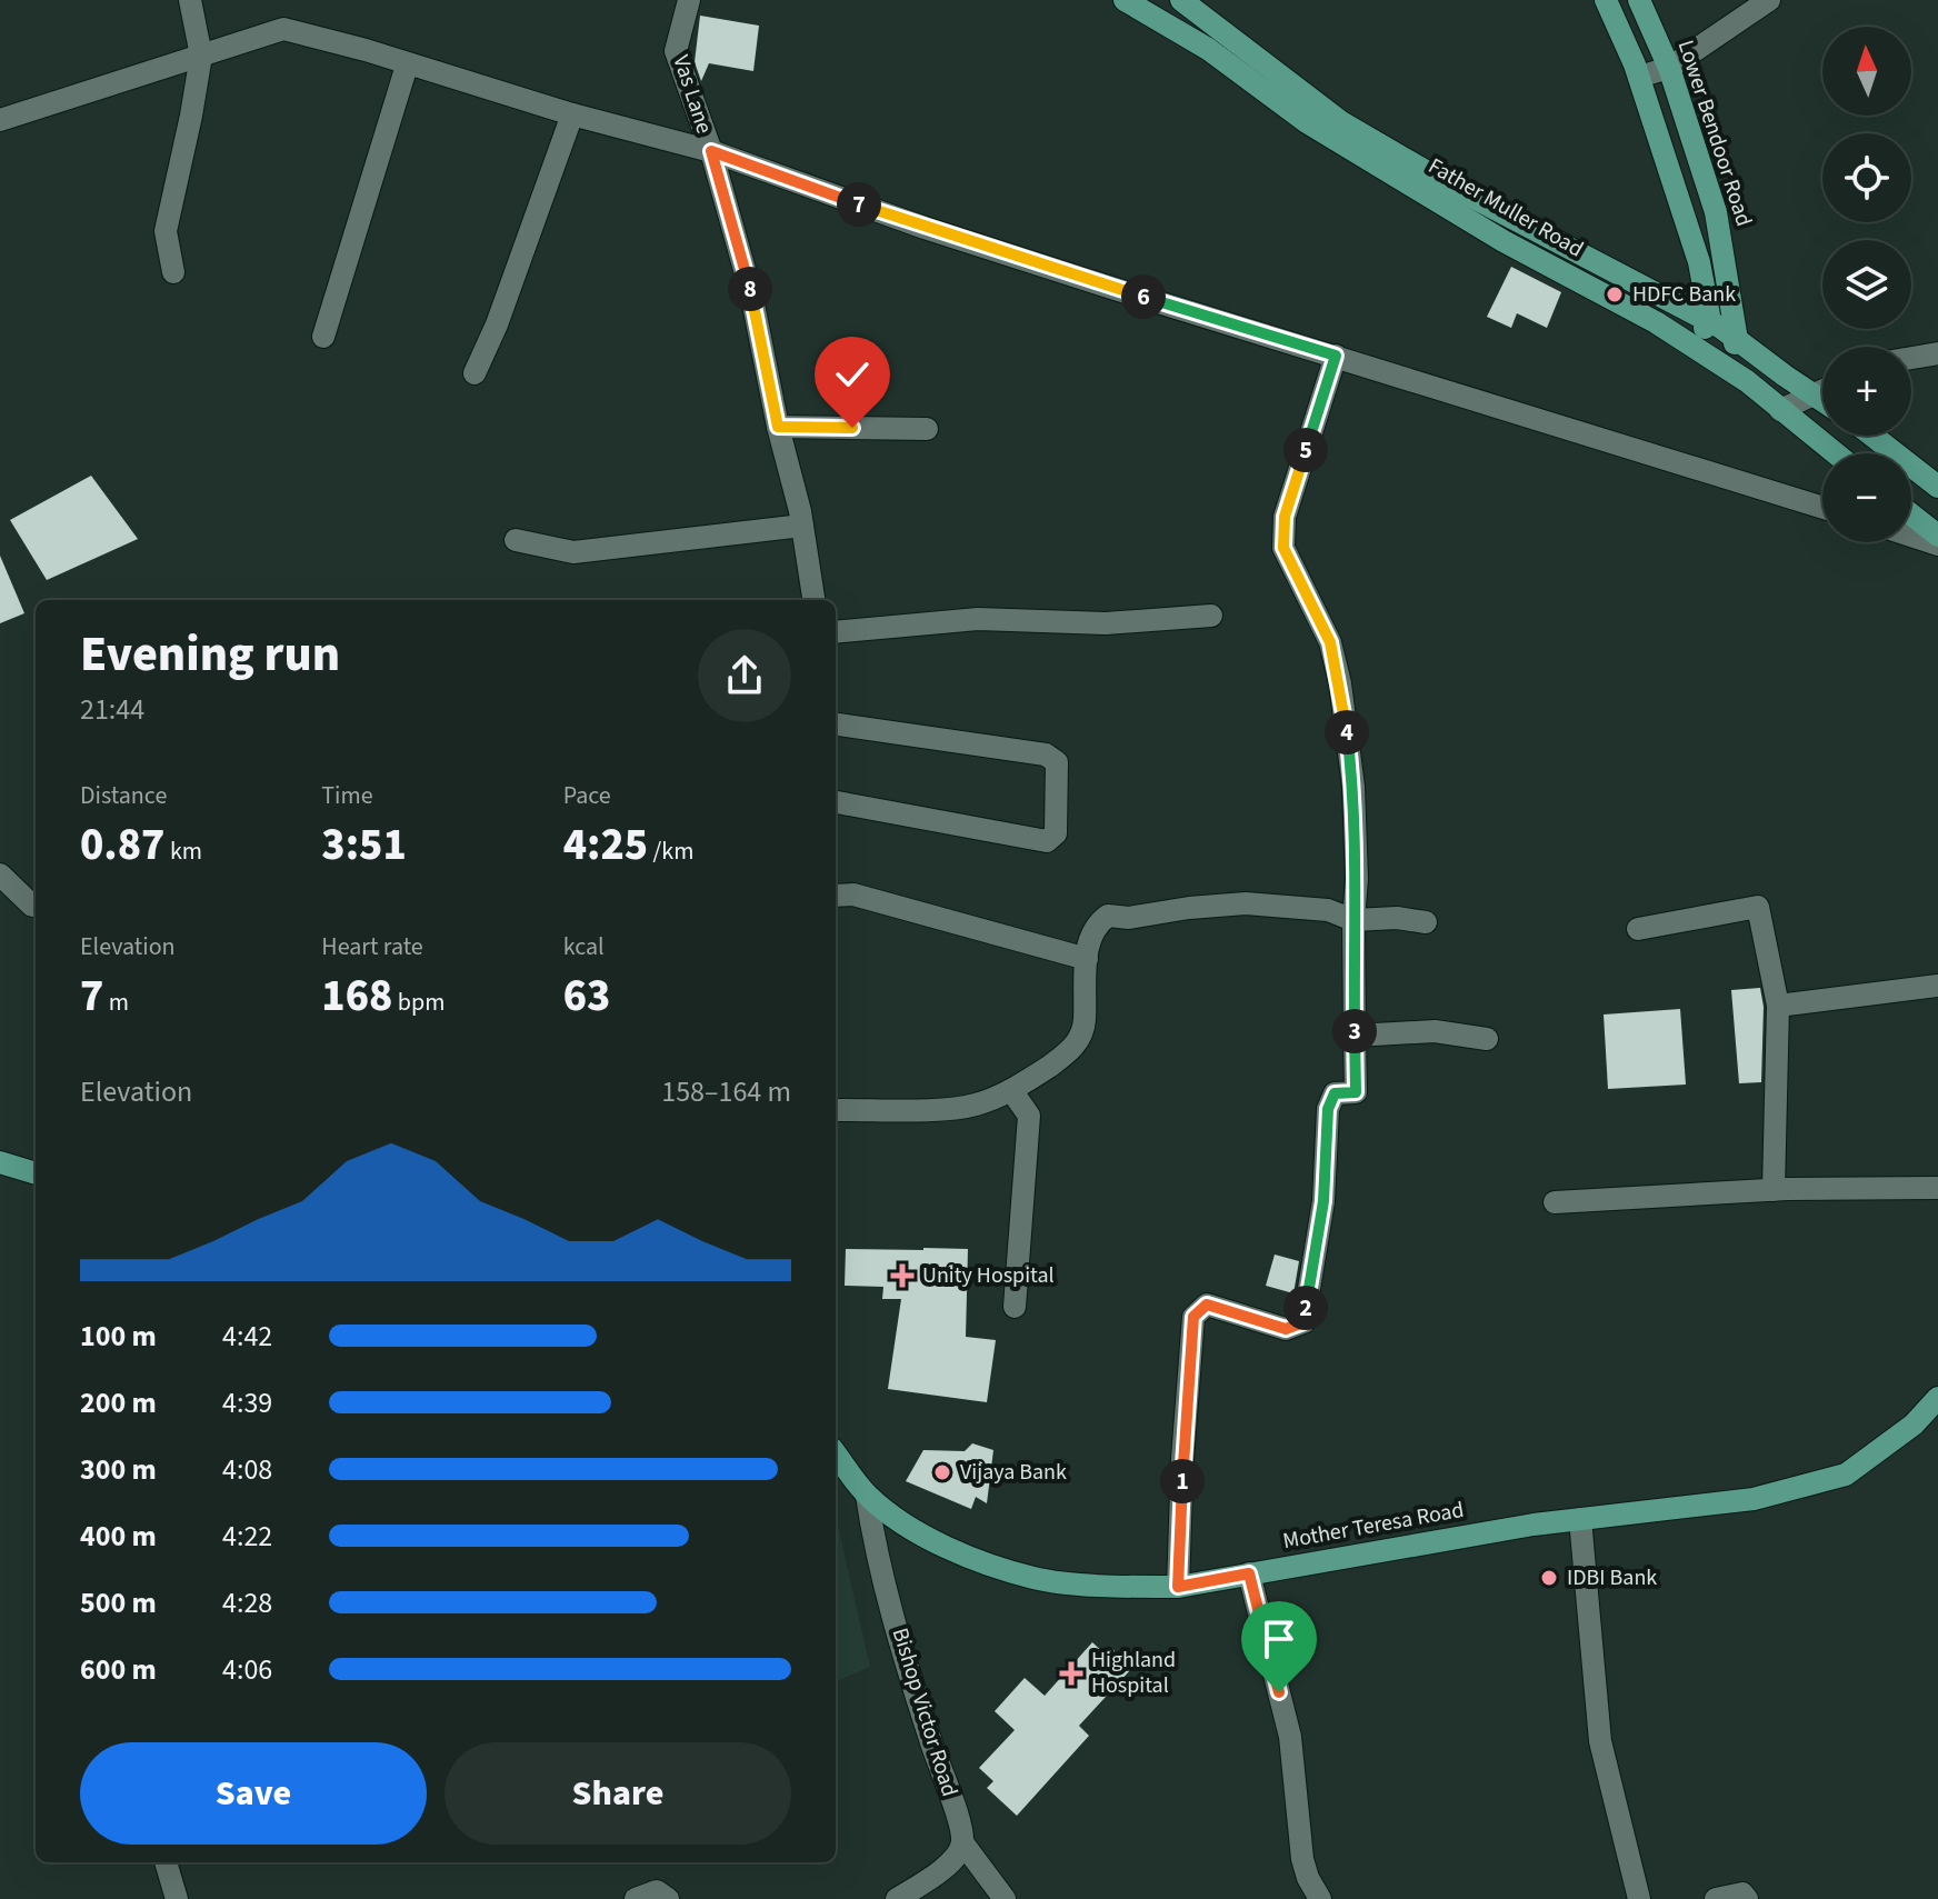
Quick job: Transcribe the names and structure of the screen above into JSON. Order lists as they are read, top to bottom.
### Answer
{
  "streets": {
    "main road": ["Lower Bendoor Road", "Father Muller Road", "Mother Teresa Road"],
    "street": ["Vas Lane", "Bishop Victor Road"]
  },
  "crossings": [
    ["Mother Teresa Road", "Bishop Victor Road"]
  ],
  "places": {
    "other": ["HDFC Bank", "Vijaya Bank", "IDBI Bank"],
    "health": ["Unity Hospital", "Highland Hospital"]
  },
  "north": "top",
  "page": {
    "map_buttons": ["+", "−"],
    "pins": [
      "7",
      "8",
      "6",
      "5",
      "4",
      "3",
      "2",
      "1"
    ],
    "heading": ["Evening run", "21:44"],
    "stats": [
      ["Distance", "0.87 km"],
      ["Time", "3:51"],
      ["Pace", "4:25 /km"],
      ["Elevation", "7 m"],
      ["Heart rate", "168 bpm"],
      ["kcal", "63"]
    ],
    "chart": ["Elevation", "158–164 m"],
    "list": [
      {
        "name": "100 m",
        "note": "4:42"
      },
      {
        "name": "200 m",
        "note": "4:39"
      },
      {
        "name": "300 m",
        "note": "4:08"
      },
      {
        "name": "400 m",
        "note": "4:22"
      },
      {
        "name": "500 m",
        "note": "4:28"
      },
      {
        "name": "600 m",
        "note": "4:06"
      }
    ],
    "buttons": ["Save", "Share"]
  }
}
